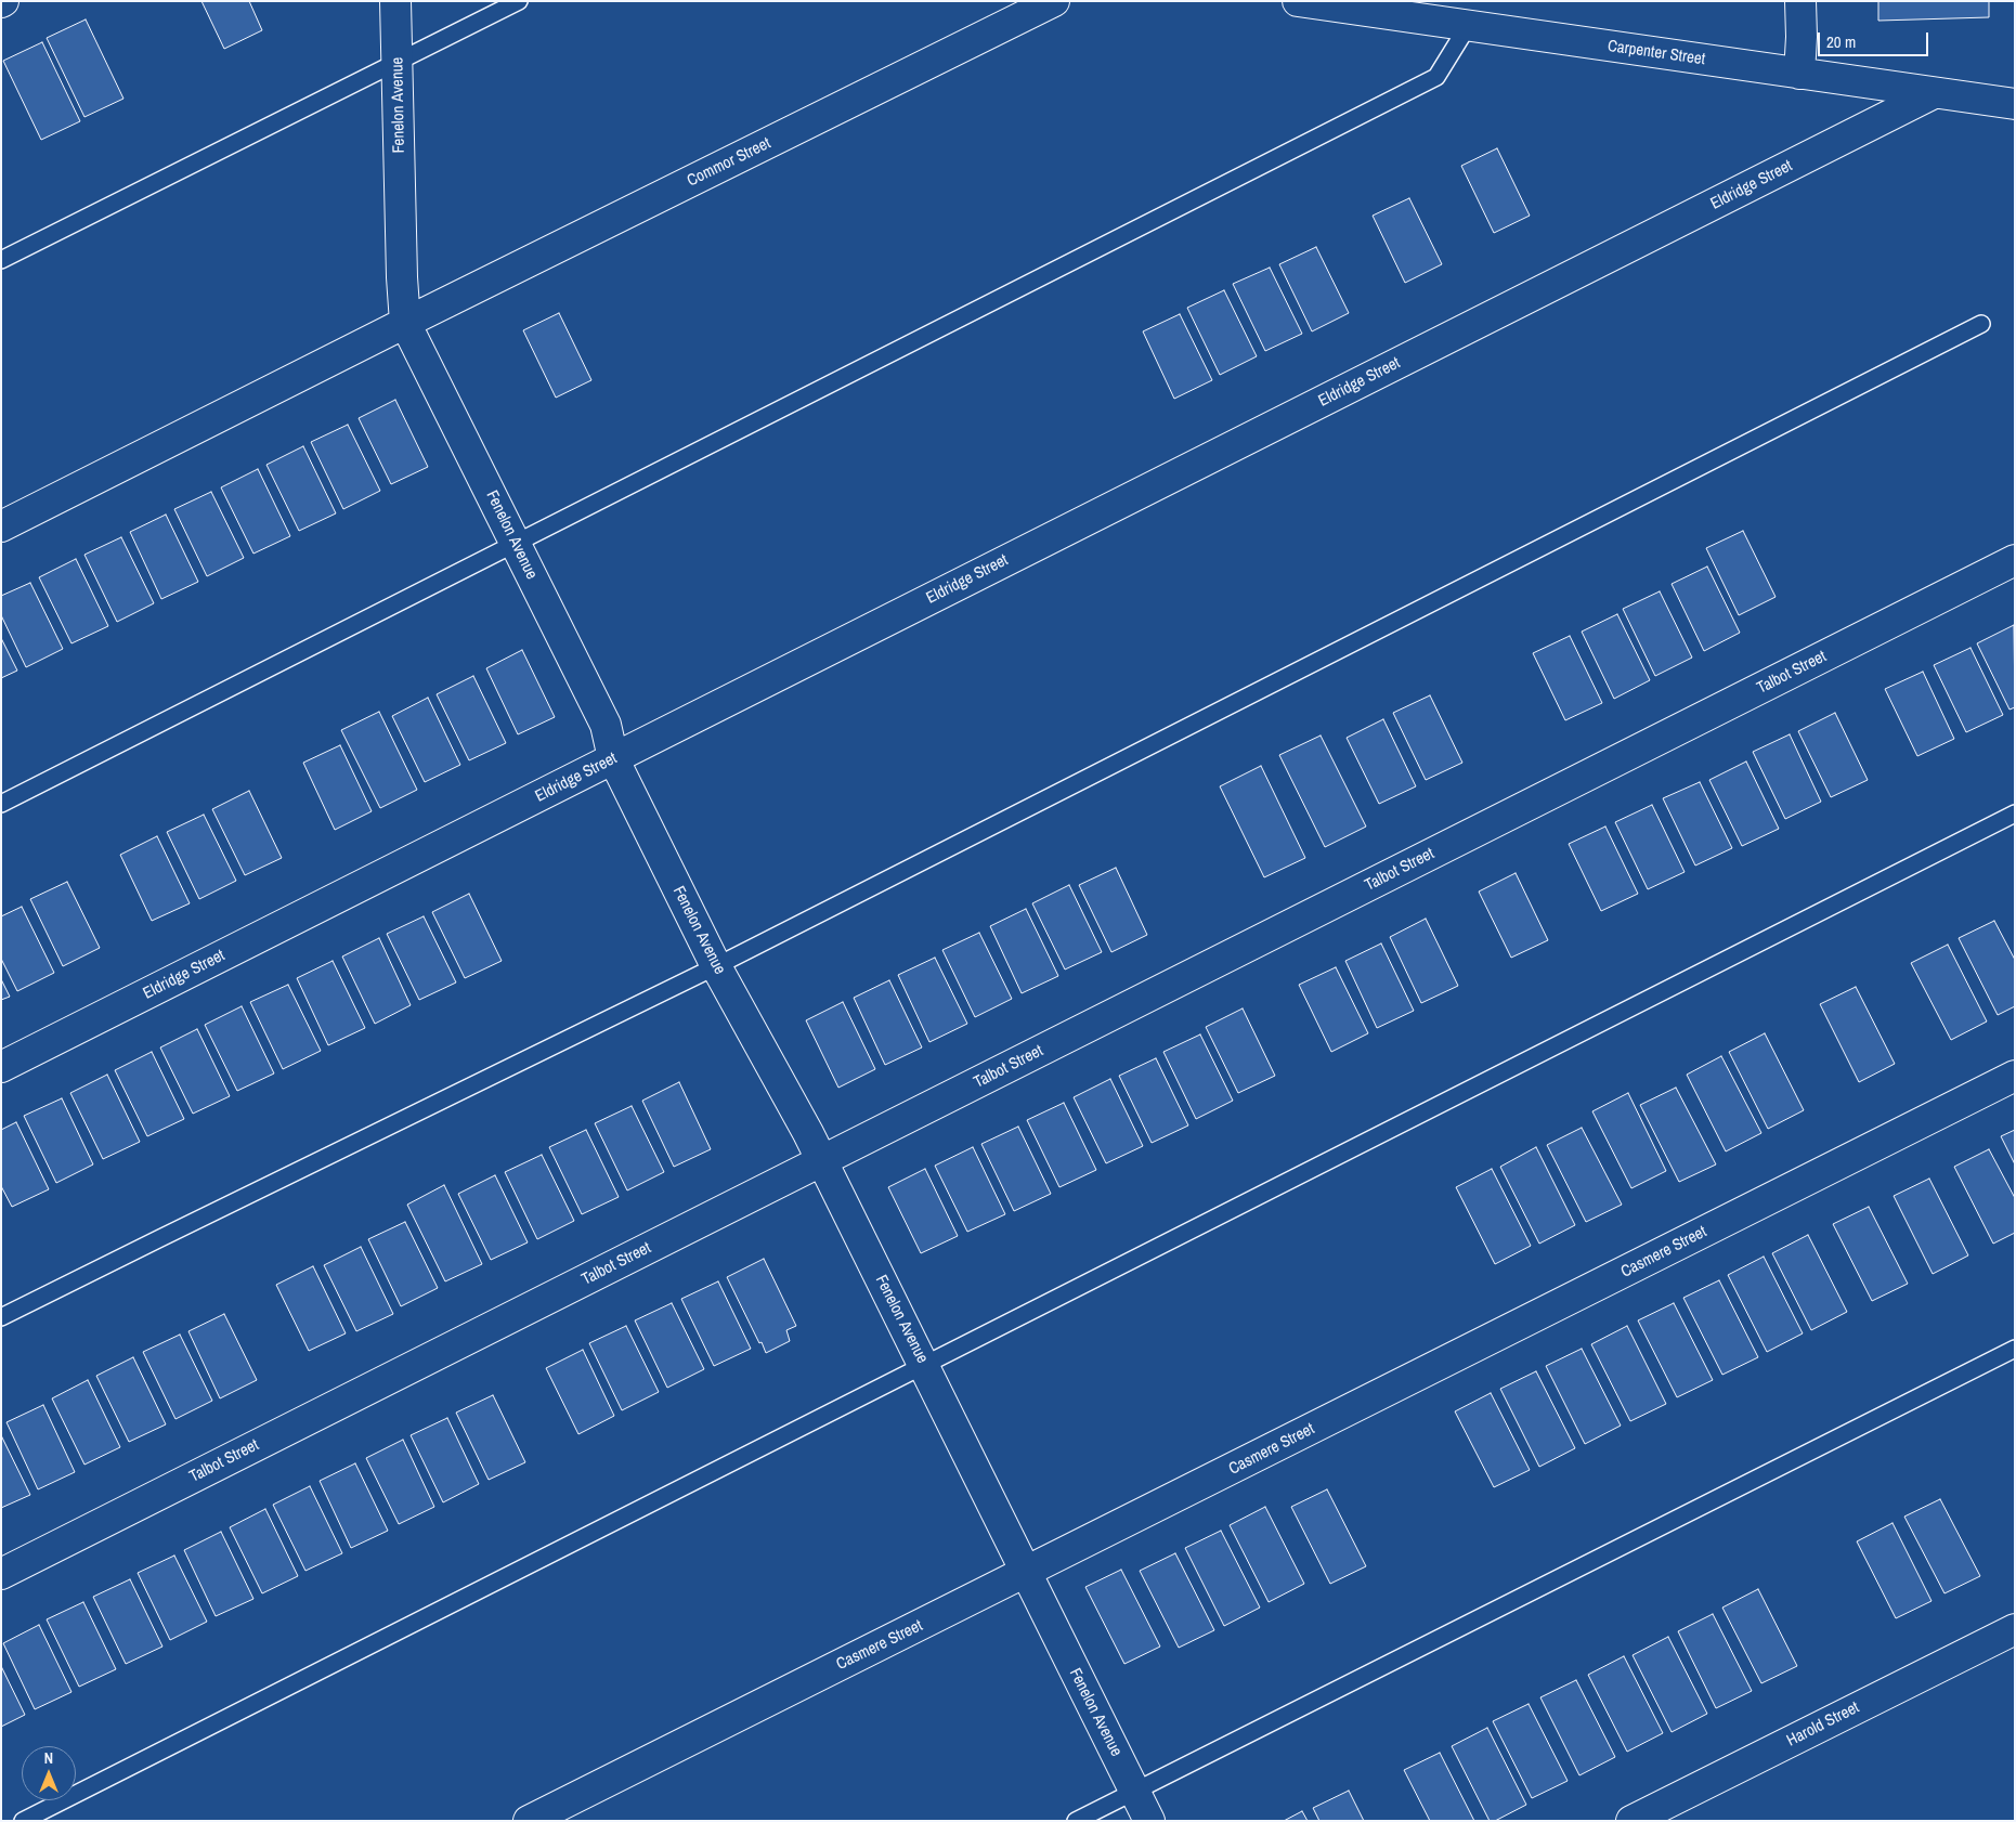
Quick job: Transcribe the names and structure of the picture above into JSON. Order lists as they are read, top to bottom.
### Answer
{
  "streets": {
    "street": [
      "Carpenter Street",
      "Fenelon Avenue",
      "Commor Street",
      "Eldridge Street",
      "Talbot Street",
      "Casmere Street",
      "Harold Street"
    ]
  },
  "crossings": [
    ["Carpenter Street", "Eldridge Street"],
    ["Fenelon Avenue", "Commor Street"],
    ["Fenelon Avenue", "Eldridge Street"],
    ["Fenelon Avenue", "Talbot Street"],
    ["Fenelon Avenue", "Casmere Street"]
  ],
  "scale_bar": "20 m",
  "north": "top"
}
